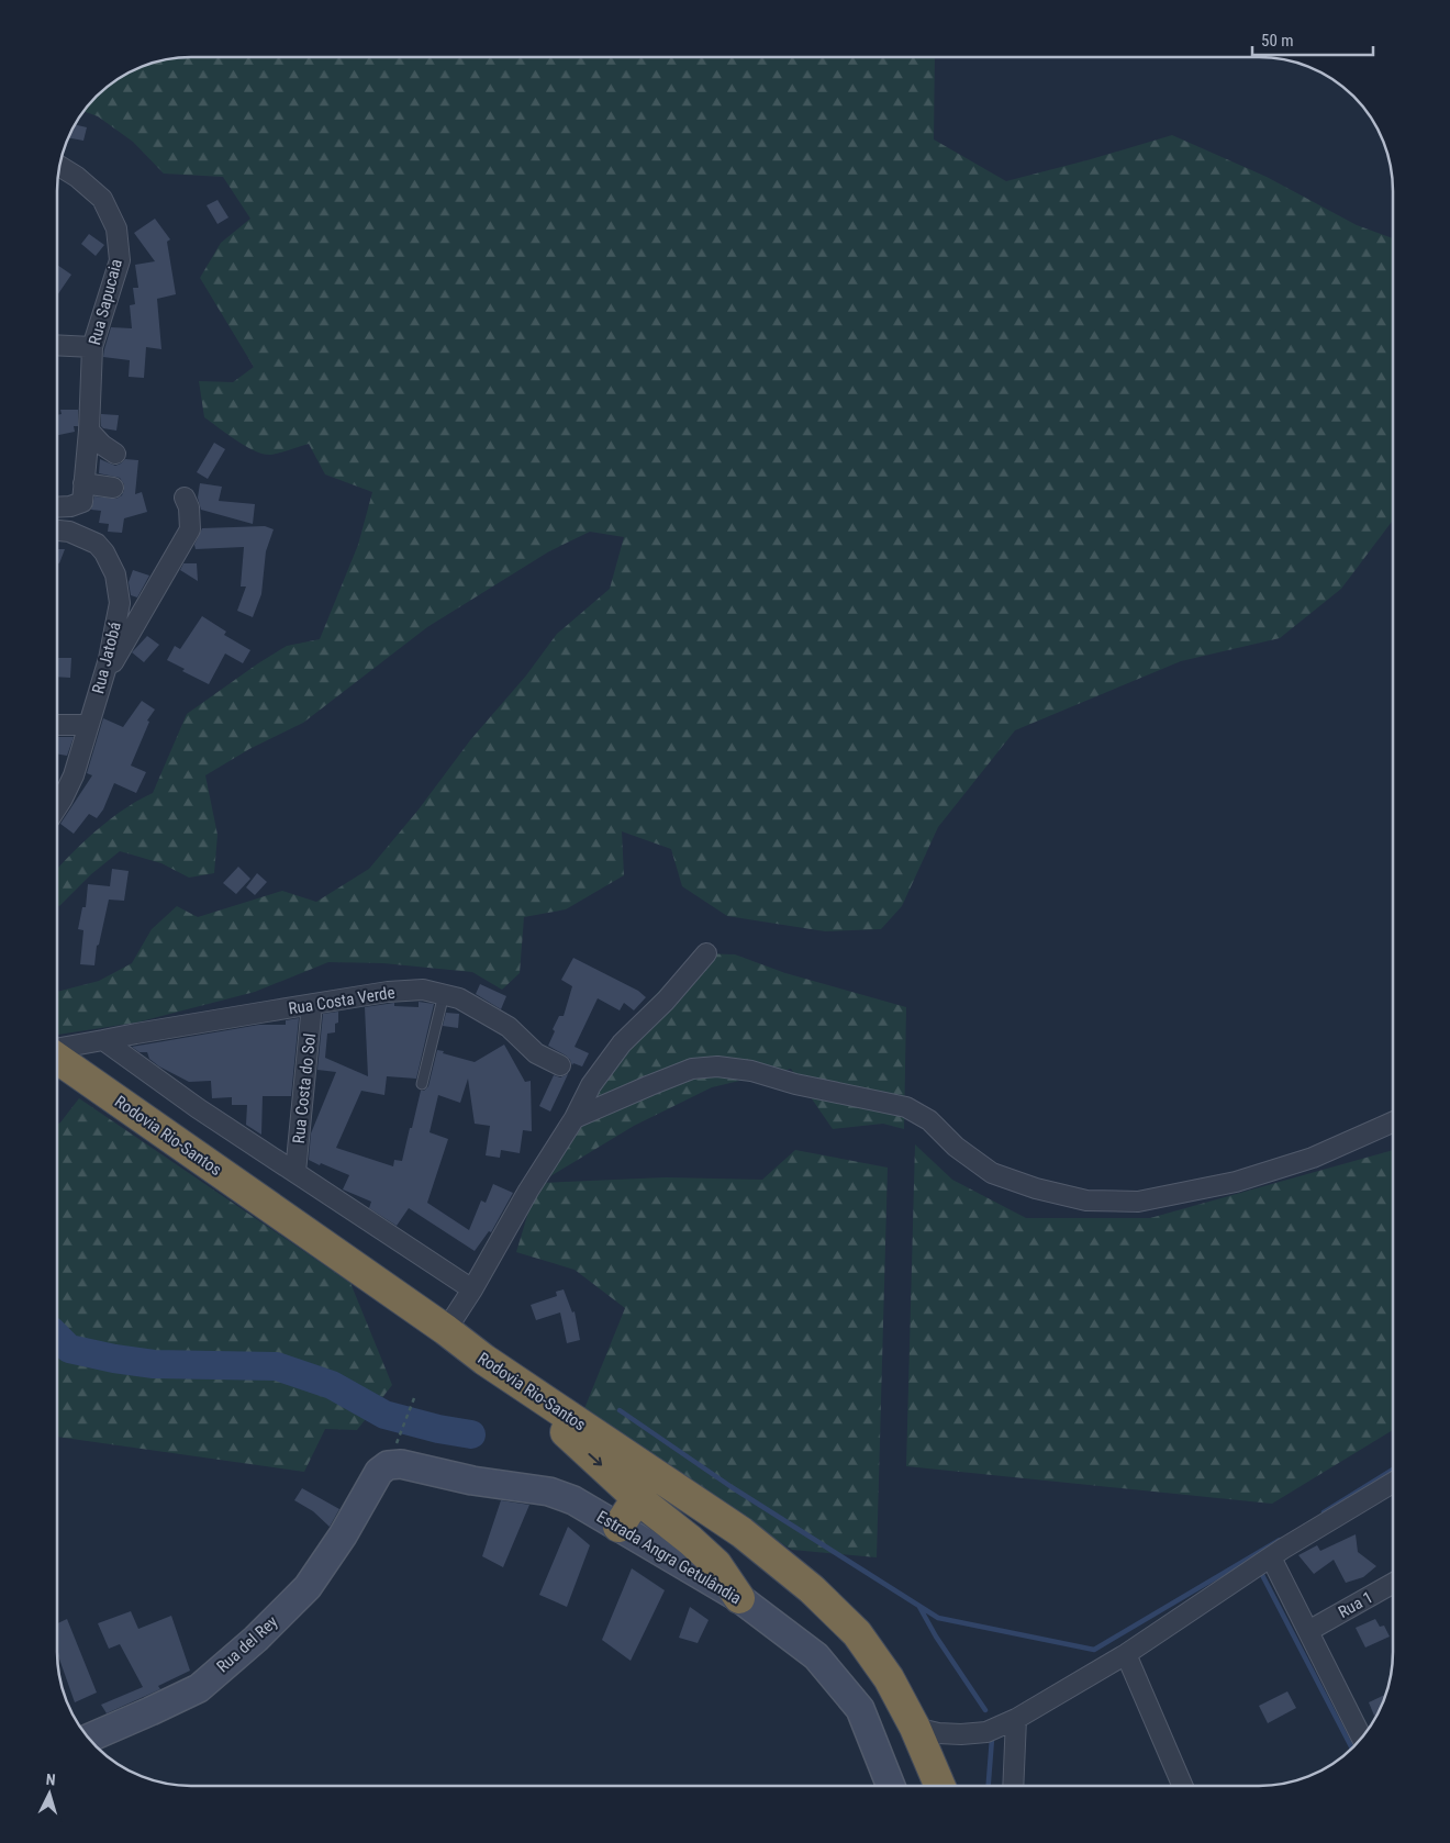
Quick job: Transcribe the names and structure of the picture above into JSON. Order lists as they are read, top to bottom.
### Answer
{
  "streets": {
    "highway": ["Rodovia Rio-Santos"],
    "street": [
      "Rua Sapucaia",
      "Rua Jatobá",
      "Rua Costa Verde",
      "Rua Costa do Sol",
      "Estrada Angra Getulândia",
      "Rua 1",
      "Rua del Rey"
    ]
  },
  "crossings": [
    ["Rua Costa Verde", "Rua Costa do Sol"],
    ["Estrada Angra Getulândia", "Rua del Rey"]
  ],
  "scale_bar": "50 m",
  "north": "top"
}
